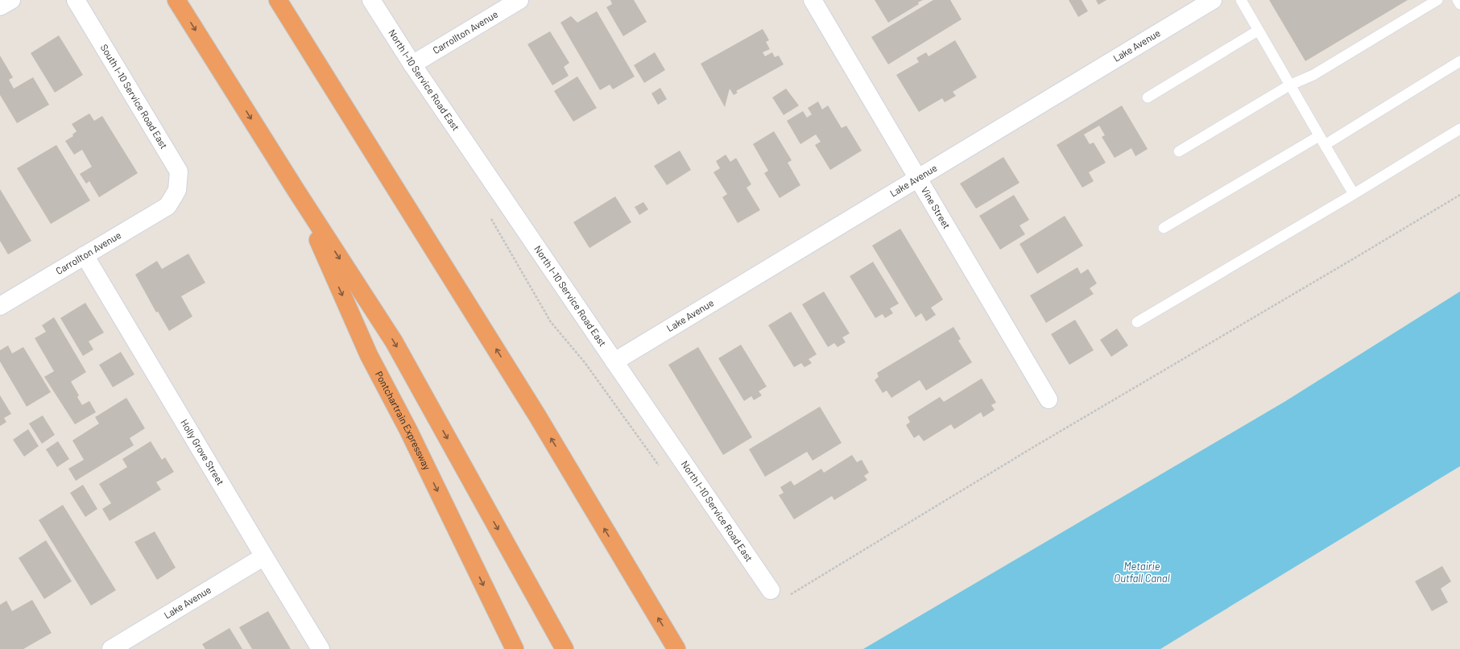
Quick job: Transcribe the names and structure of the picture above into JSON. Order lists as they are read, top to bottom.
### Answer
{
  "streets": {
    "highway": ["Pontchartrain Expressway"],
    "street": [
      "Carrollton Avenue",
      "Lake Avenue",
      "North I-10 Service Road East",
      "South I-10 Service Road East",
      "Vine Street",
      "Holly Grove Street"
    ]
  },
  "crossings": [
    ["Carrollton Avenue", "North I-10 Service Road East"],
    ["Carrollton Avenue", "South I-10 Service Road East"],
    ["Carrollton Avenue", "Holly Grove Street"],
    ["Lake Avenue", "North I-10 Service Road East"],
    ["Lake Avenue", "Vine Street"],
    ["Lake Avenue", "Holly Grove Street"]
  ],
  "water": ["Metairie Outfall Canal"]
}
